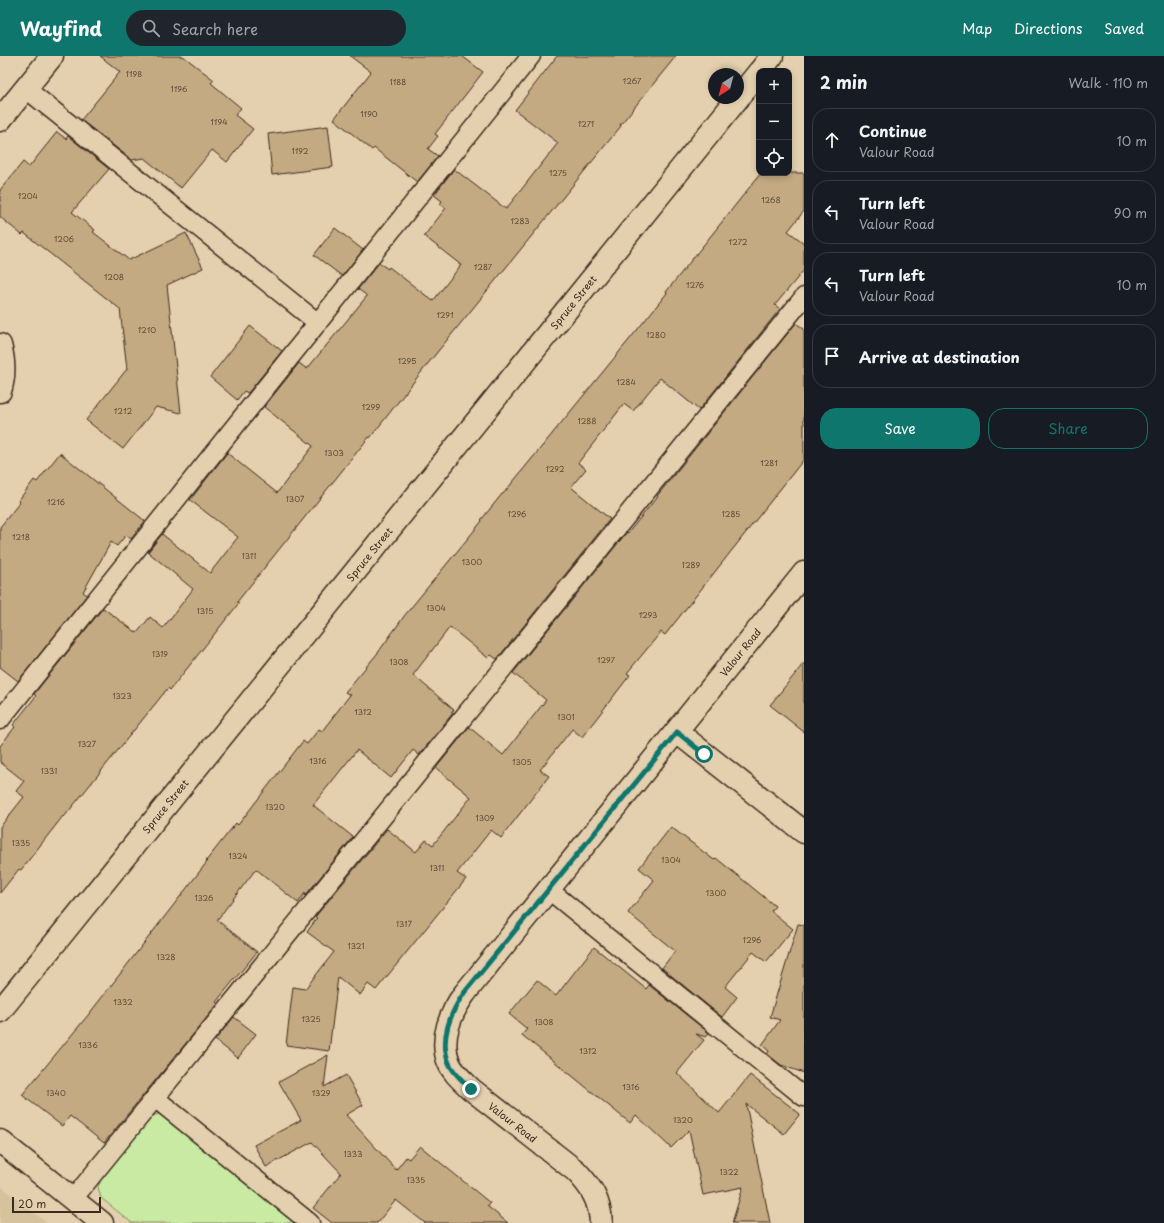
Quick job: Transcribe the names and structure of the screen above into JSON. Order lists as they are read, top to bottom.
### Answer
{
  "streets": {
    "street": ["Spruce Street", "Valour Road"]
  },
  "house_numbers": [
    "1198",
    "1267",
    "1188",
    "1196",
    "1190",
    "1194",
    "1271",
    "1192",
    "1275",
    "1204",
    "1268",
    "1283",
    "1206",
    "1272",
    "1287",
    "1208",
    "1276",
    "1291",
    "1210",
    "1280",
    "1295",
    "1284",
    "1299",
    "1212",
    "1288",
    "1303",
    "1281",
    "1292",
    "1307",
    "1216",
    "1296",
    "1285",
    "1218",
    "1311",
    "1300",
    "1289",
    "1304",
    "1315",
    "1293",
    "1319",
    "1297",
    "1308",
    "1323",
    "1312",
    "1301",
    "1327",
    "1316",
    "1305",
    "1331",
    "1320",
    "1309",
    "1335",
    "1324",
    "1304",
    "1311",
    "1300",
    "1326",
    "1317",
    "1296",
    "1321",
    "1328",
    "1332",
    "1325",
    "1308",
    "1336",
    "1312",
    "1316",
    "1340",
    "1329",
    "1320",
    "1333",
    "1322",
    "1335"
  ],
  "scale_bar": "20 m",
  "north": "bottom left",
  "page": {
    "header": "Wayfind",
    "search": "Search here",
    "nav": ["Map", "Directions", "Saved"],
    "heading": ["2 min", "Walk · 110 m"],
    "map_buttons": ["+", "−"],
    "list": [
      ["Continue", "Valour Road", "10 m"],
      ["Turn left", "Valour Road", "90 m"],
      ["Turn left", "Valour Road", "10 m"],
      "Arrive at destination"
    ],
    "buttons": ["Save", "Share"],
    "scale": "20 m"
  }
}
